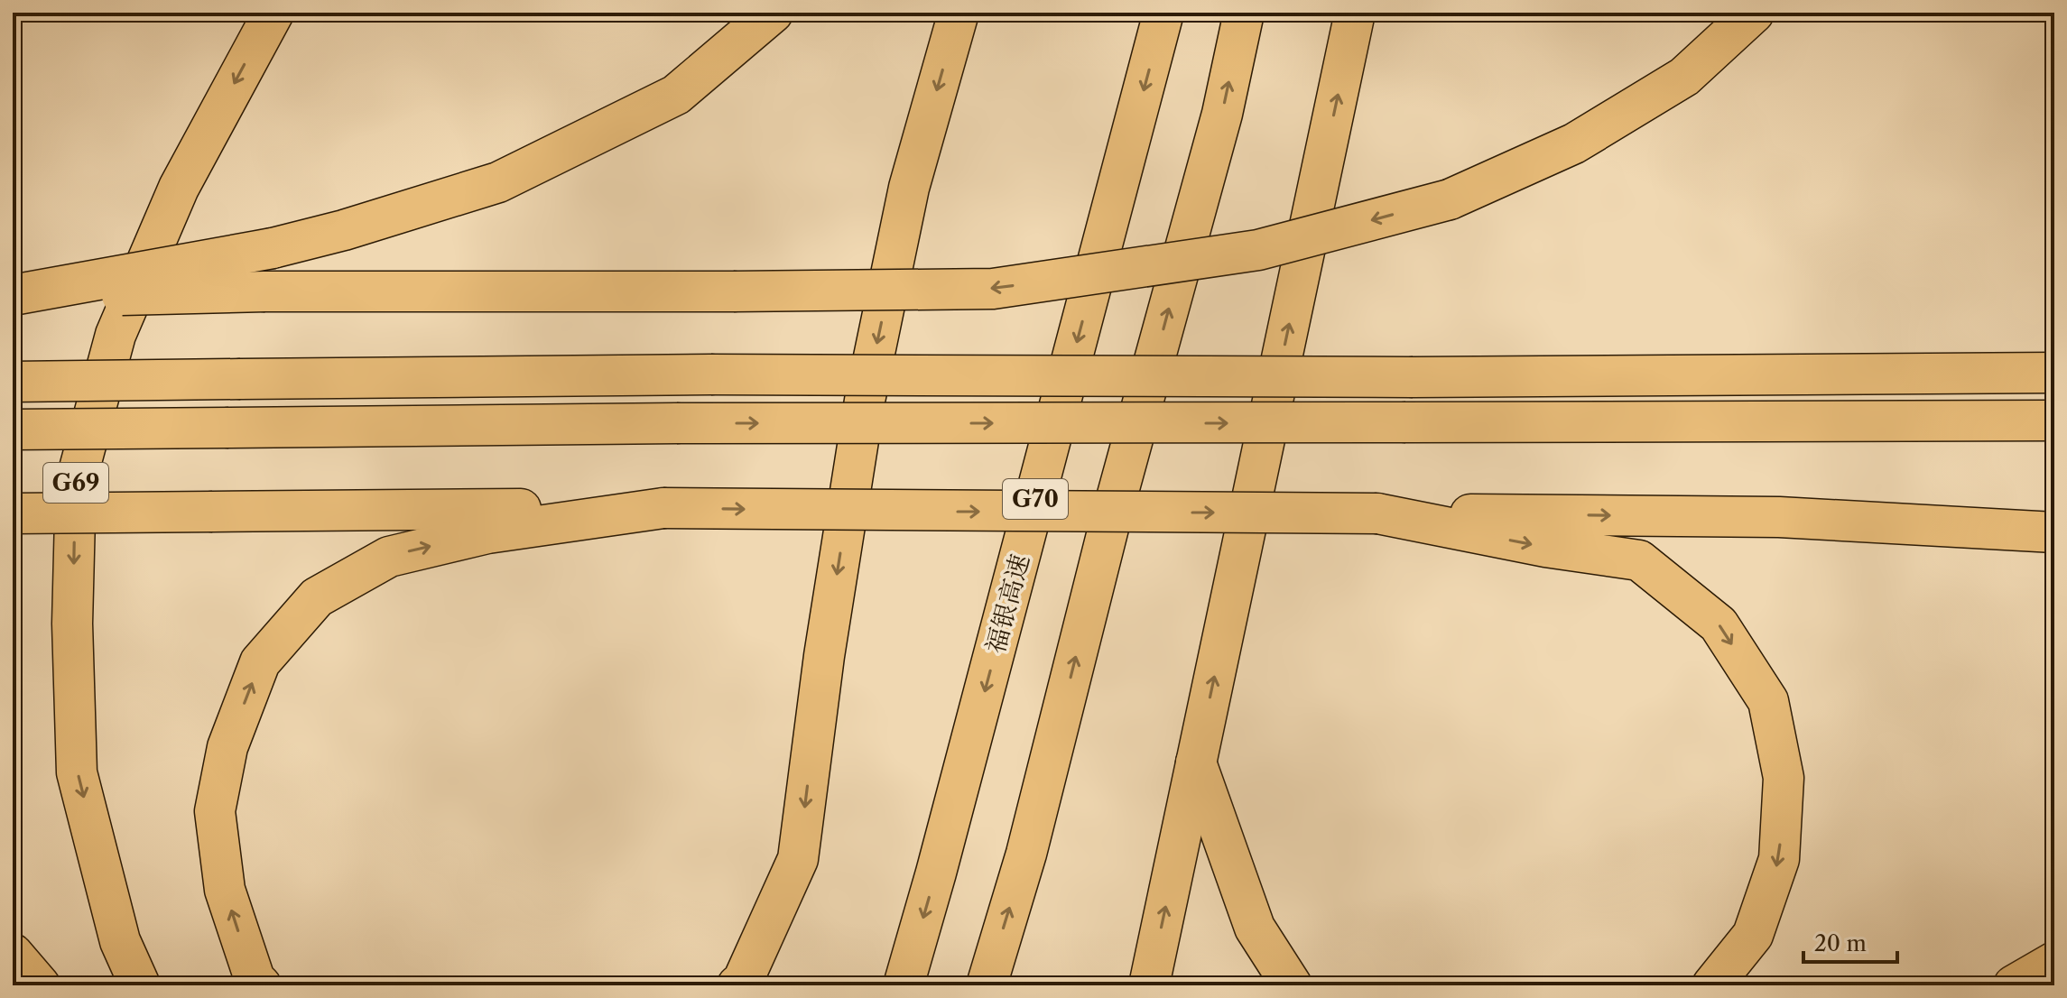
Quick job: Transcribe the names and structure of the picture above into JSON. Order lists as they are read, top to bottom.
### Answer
{
  "streets": {
    "highway": ["G69", "G70", "福银高速"]
  },
  "scale_bar": "20 m"
}
